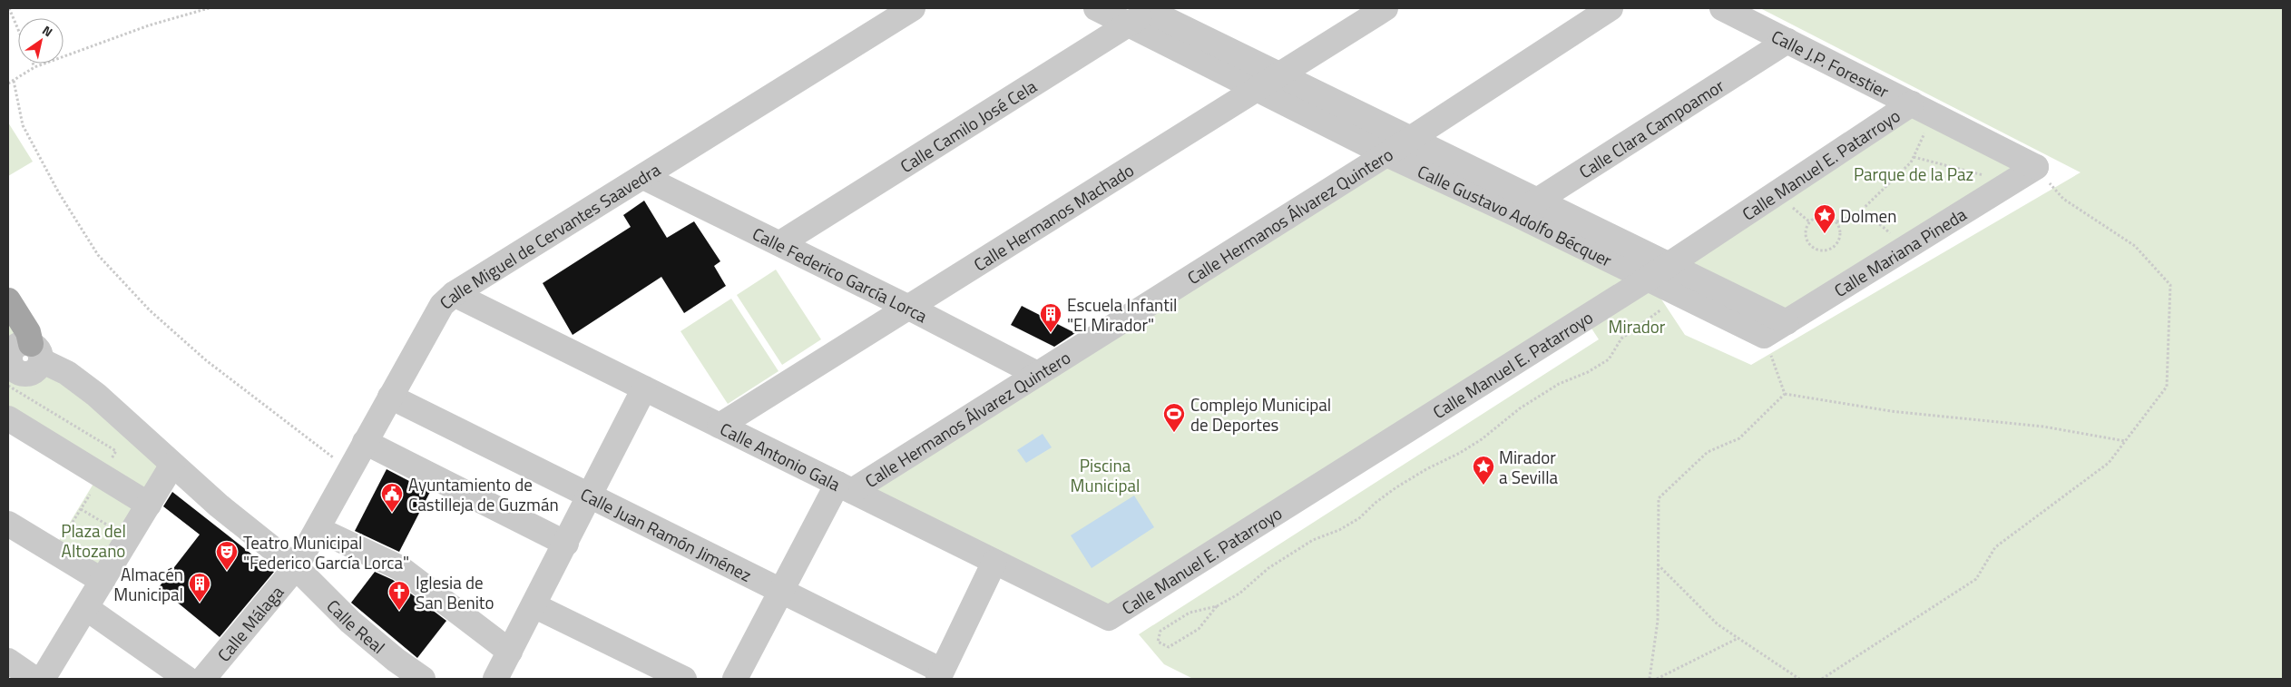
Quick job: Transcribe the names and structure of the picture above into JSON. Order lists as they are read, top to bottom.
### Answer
{
  "streets": {
    "street": [
      "Calle J.P. Forestier",
      "Calle Camilo José Cela",
      "Calle Clara Campoamor",
      "Calle Manuel E. Patarroyo",
      "Calle Hermanos Álvarez Quintero",
      "Calle Gustavo Adolfo Bécquer",
      "Calle Hermanos Machado",
      "Calle Miguel de Cervantes Saavedra",
      "Calle Mariana Pineda",
      "Calle Federico García Lorca",
      "Calle Antonio Gala",
      "Calle Juan Ramón Jiménez",
      "Calle Málaga",
      "Calle Real"
    ]
  },
  "crossings": [
    ["Calle J.P. Forestier", "Calle Clara Campoamor"],
    ["Calle J.P. Forestier", "Calle Manuel E. Patarroyo"],
    ["Calle J.P. Forestier", "Calle Mariana Pineda"],
    ["Calle Camilo José Cela", "Calle Gustavo Adolfo Bécquer"],
    ["Calle Camilo José Cela", "Calle Federico García Lorca"],
    ["Calle Clara Campoamor", "Calle Gustavo Adolfo Bécquer"],
    ["Calle Manuel E. Patarroyo", "Calle Gustavo Adolfo Bécquer"],
    ["Calle Manuel E. Patarroyo", "Calle Antonio Gala"],
    ["Calle Hermanos Álvarez Quintero", "Calle Gustavo Adolfo Bécquer"],
    ["Calle Hermanos Álvarez Quintero", "Calle Federico García Lorca"],
    ["Calle Hermanos Álvarez Quintero", "Calle Antonio Gala"],
    ["Calle Gustavo Adolfo Bécquer", "Calle Hermanos Machado"],
    ["Calle Gustavo Adolfo Bécquer", "Calle Mariana Pineda"],
    ["Calle Hermanos Machado", "Calle Federico García Lorca"],
    ["Calle Hermanos Machado", "Calle Antonio Gala"],
    ["Calle Miguel de Cervantes Saavedra", "Calle Federico García Lorca"],
    ["Calle Miguel de Cervantes Saavedra", "Calle Antonio Gala"],
    ["Calle Miguel de Cervantes Saavedra", "Calle Juan Ramón Jiménez"],
    ["Calle Miguel de Cervantes Saavedra", "Calle Málaga"],
    ["Calle Miguel de Cervantes Saavedra", "Calle Real"],
    ["Calle Málaga", "Calle Real"]
  ],
  "parks": [
    "Parque de la Paz",
    "Mirador",
    "Piscina Municipal",
    "Plaza del Altozano"
  ],
  "places": {
    "place": ["Dolmen", "Mirador a Sevilla"],
    "building": ["Escuela Infantil \"El Mirador\"", "Almacén Municipal"],
    "sports": ["Complejo Municipal de Deportes"],
    "public building": ["Ayuntamiento de Castilleja de Guzmán"],
    "theatre": ["Teatro Municipal \"Federico García Lorca\""],
    "church": ["Iglesia de San Benito"]
  },
  "north": "top right"
}
